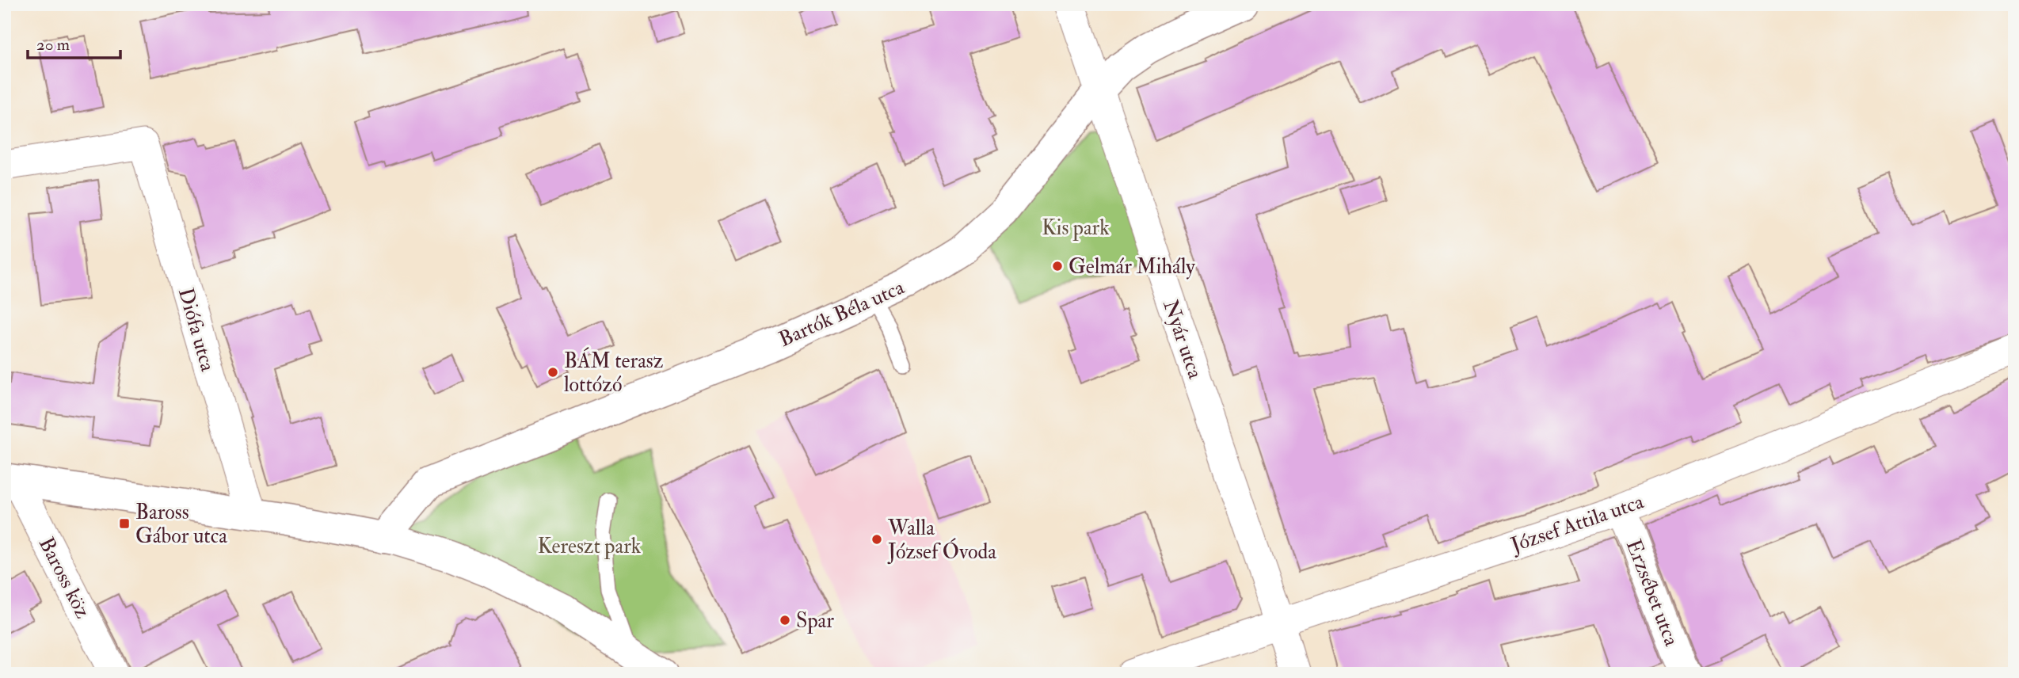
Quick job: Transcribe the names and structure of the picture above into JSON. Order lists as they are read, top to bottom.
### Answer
{
  "streets": {
    "street": [
      "Bartók Béla utca",
      "Diófa utca",
      "Nyár utca",
      "József Attila utca",
      "Baross köz",
      "Erzsébet utca"
    ]
  },
  "crossings": [
    ["Bartók Béla utca", "Nyár utca"],
    ["Nyár utca", "József Attila utca"],
    ["József Attila utca", "Erzsébet utca"]
  ],
  "parks": ["Kis park", "Kereszt park"],
  "places": {
    "other": [
      "Gelmár Mihály",
      "BÁM terasz lottózó",
      "Walla József Óvoda",
      "Spar"
    ],
    "transit": ["Baross Gábor utca"]
  },
  "scale_bar": "20 m"
}
